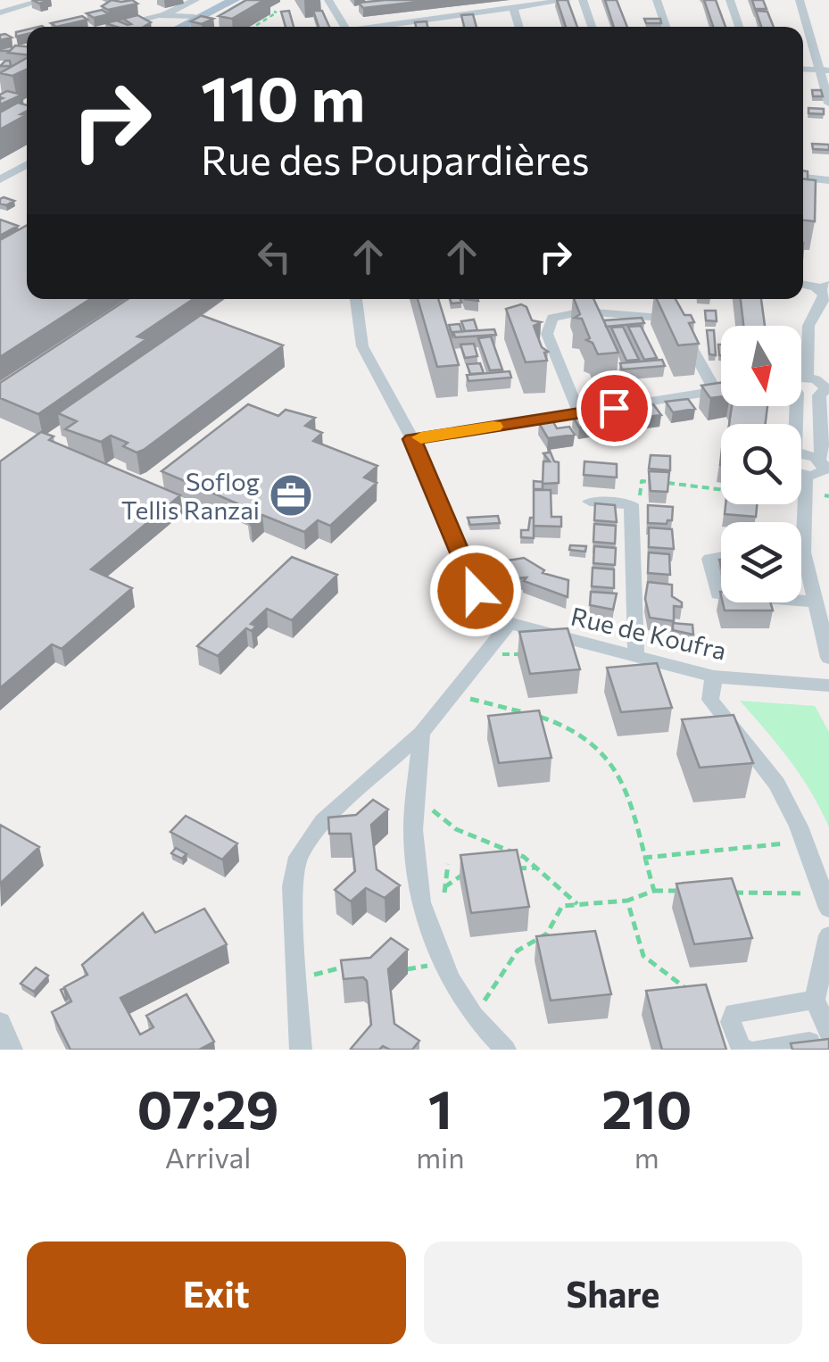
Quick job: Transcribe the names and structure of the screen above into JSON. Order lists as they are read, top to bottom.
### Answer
{
  "streets": {
    "street": ["Rue de Koufra"]
  },
  "places": {
    "office": ["Soflog Tellis Ranzai"]
  },
  "north": "bottom",
  "page": {
    "turn": ["110 m", "Rue des Poupardières"],
    "eta": [
      "07:29",
      "Arrival",
      "1",
      "min",
      "210",
      "m"
    ],
    "buttons": ["Exit", "Share"]
  }
}
